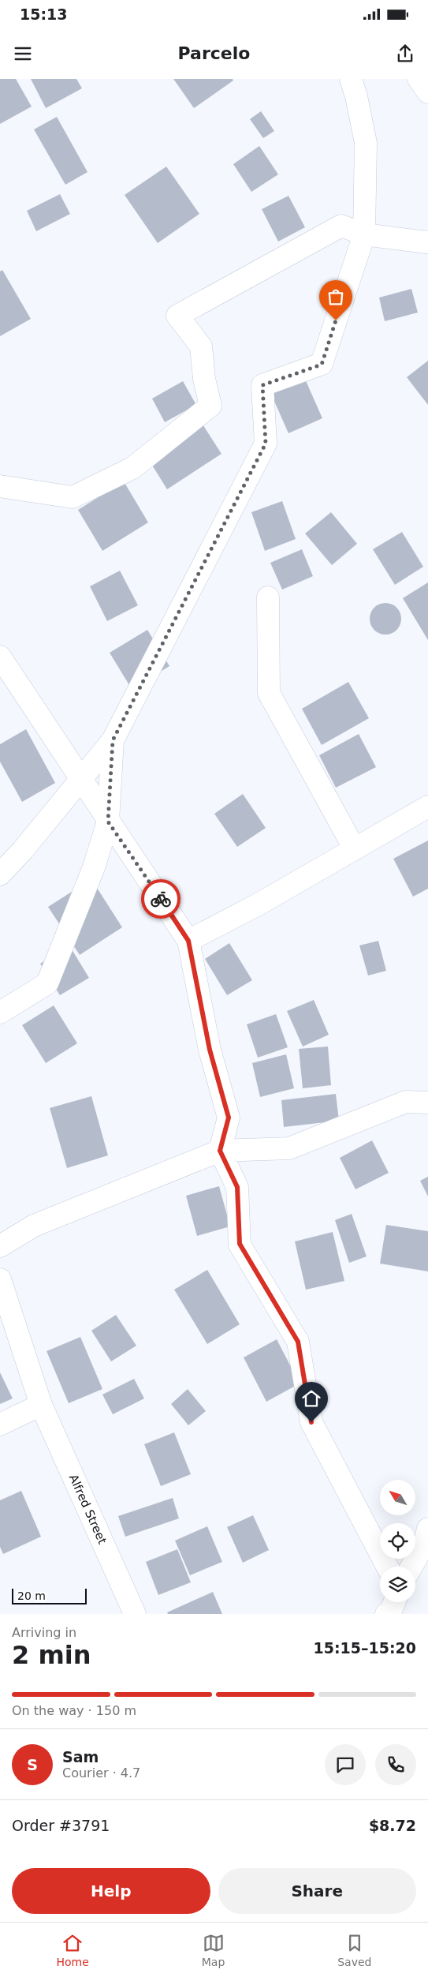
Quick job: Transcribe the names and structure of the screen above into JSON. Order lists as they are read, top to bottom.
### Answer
{
  "streets": {
    "street": ["Alfred Street"]
  },
  "scale_bar": "20 m",
  "north": "top left",
  "page": {
    "status": "15:13",
    "header": "Parcelo",
    "scale": "20 m",
    "heading": ["2 min", "Arriving in", "15:15–15:20"],
    "panel": [
      "Sam",
      "Courier · 4.7",
      "Order #3791",
      "$8.72"
    ],
    "bar": "On the way · 150 m",
    "round": "S",
    "buttons": ["Help", "Share"],
    "tabs": ["Home", "Map", "Saved"]
  }
}
